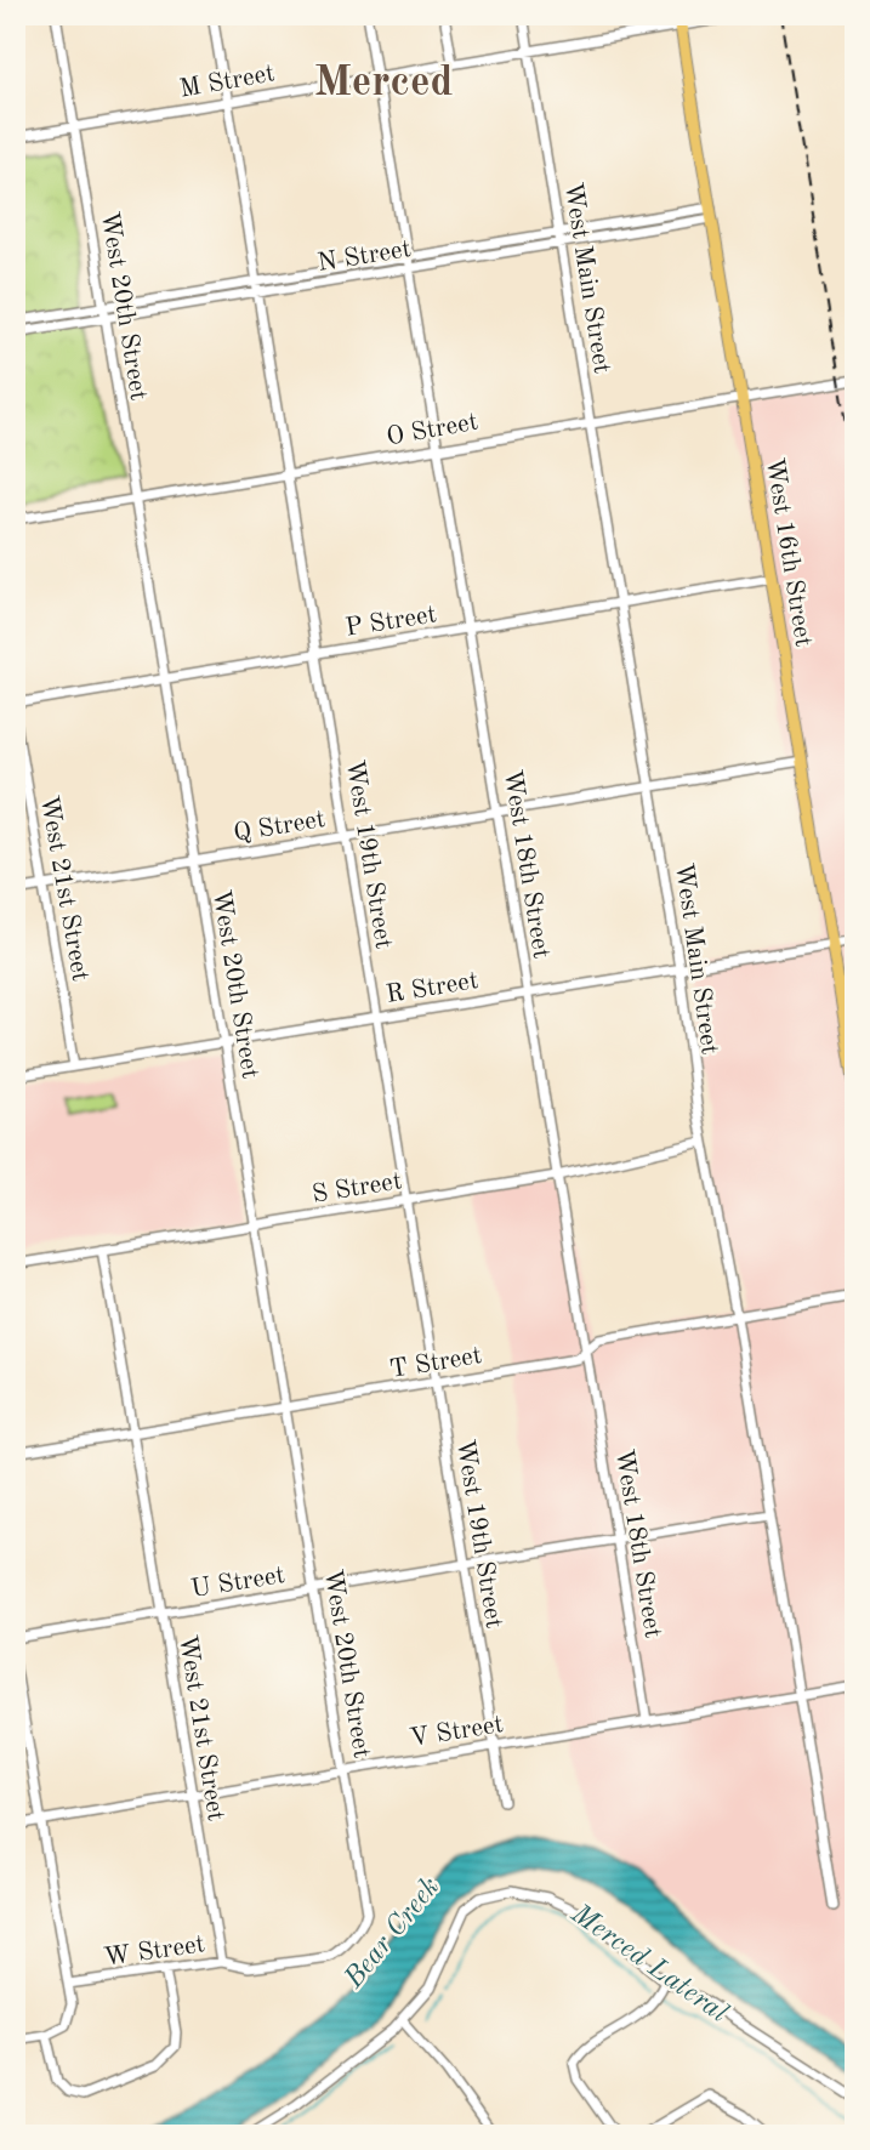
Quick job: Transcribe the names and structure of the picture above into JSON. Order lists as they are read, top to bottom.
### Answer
{
  "streets": {
    "main road": ["West 16th Street"],
    "street": [
      "M Street",
      "N Street",
      "West Main Street",
      "West 20th Street",
      "O Street",
      "P Street",
      "Q Street",
      "West 19th Street",
      "West 18th Street",
      "West 21st Street",
      "R Street",
      "S Street",
      "T Street",
      "U Street",
      "V Street",
      "W Street"
    ]
  },
  "crossings": [
    ["M Street", "West Main Street"],
    ["M Street", "West 20th Street"],
    ["M Street", "West 16th Street"],
    ["M Street", "West 19th Street"],
    ["M Street", "West 18th Street"],
    ["N Street", "West Main Street"],
    ["N Street", "West 20th Street"],
    ["N Street", "West 16th Street"],
    ["N Street", "West 19th Street"],
    ["N Street", "West 18th Street"],
    ["West Main Street", "O Street"],
    ["West Main Street", "P Street"],
    ["West Main Street", "Q Street"],
    ["West Main Street", "R Street"],
    ["West Main Street", "S Street"],
    ["West Main Street", "T Street"],
    ["West Main Street", "U Street"],
    ["West Main Street", "V Street"],
    ["West 20th Street", "O Street"],
    ["West 20th Street", "P Street"],
    ["West 20th Street", "Q Street"],
    ["West 20th Street", "R Street"],
    ["West 20th Street", "S Street"],
    ["West 20th Street", "T Street"],
    ["West 20th Street", "U Street"],
    ["West 20th Street", "V Street"],
    ["West 20th Street", "W Street"],
    ["O Street", "West 16th Street"],
    ["O Street", "West 19th Street"],
    ["O Street", "West 18th Street"],
    ["West 16th Street", "P Street"],
    ["West 16th Street", "Q Street"],
    ["West 16th Street", "R Street"],
    ["P Street", "West 19th Street"],
    ["P Street", "West 18th Street"],
    ["Q Street", "West 19th Street"],
    ["Q Street", "West 18th Street"],
    ["Q Street", "West 21st Street"],
    ["West 19th Street", "R Street"],
    ["West 19th Street", "S Street"],
    ["West 19th Street", "T Street"],
    ["West 19th Street", "U Street"],
    ["West 19th Street", "V Street"],
    ["West 18th Street", "R Street"],
    ["West 18th Street", "S Street"],
    ["West 18th Street", "T Street"],
    ["West 18th Street", "U Street"],
    ["West 18th Street", "V Street"],
    ["West 21st Street", "R Street"],
    ["West 21st Street", "S Street"],
    ["West 21st Street", "T Street"],
    ["West 21st Street", "U Street"],
    ["West 21st Street", "V Street"],
    ["West 21st Street", "W Street"]
  ],
  "districts": ["Merced"],
  "water": ["Bear Creek", "Merced Lateral"]
}
